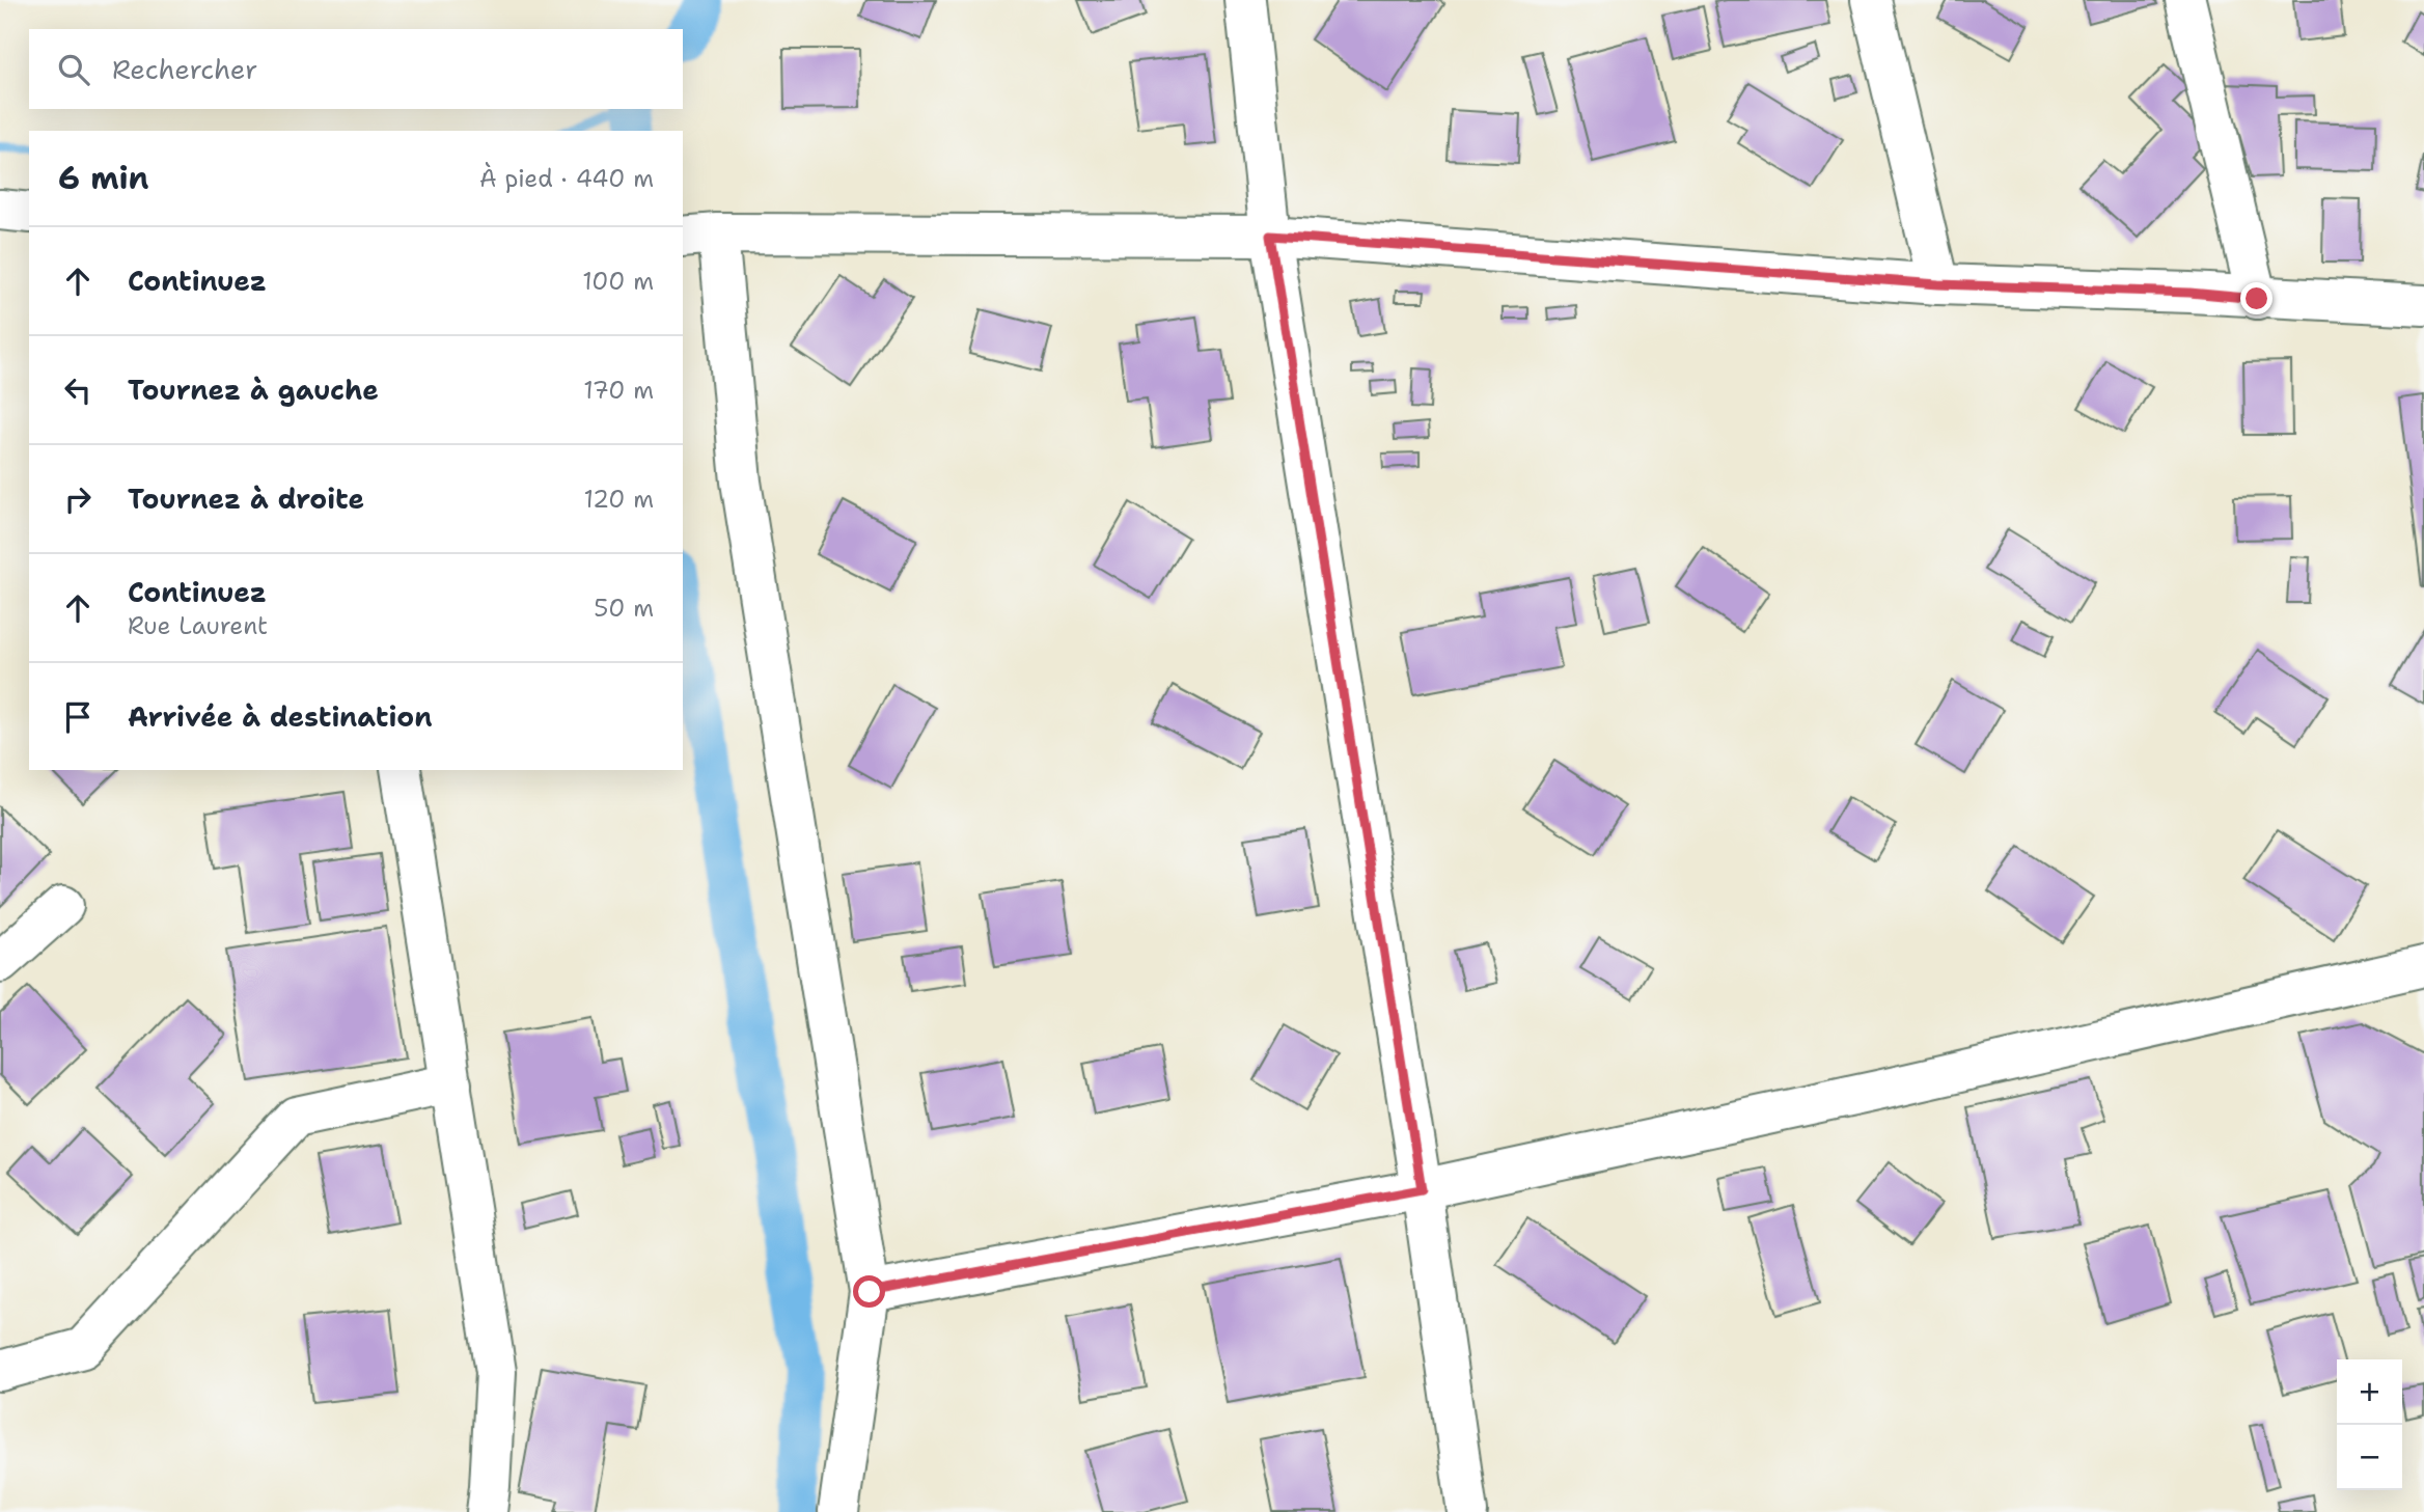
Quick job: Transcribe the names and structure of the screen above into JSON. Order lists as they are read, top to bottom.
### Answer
{
  "page": {
    "search": "Rechercher",
    "heading": ["6 min", "À pied · 440 m"],
    "list": [
      ["Continuez", "100 m"],
      ["Tournez à gauche", "170 m"],
      ["Tournez à droite", "120 m"],
      ["Continuez", "Rue Laurent", "50 m"],
      "Arrivée à destination"
    ],
    "map_buttons": ["+", "−"]
  }
}
